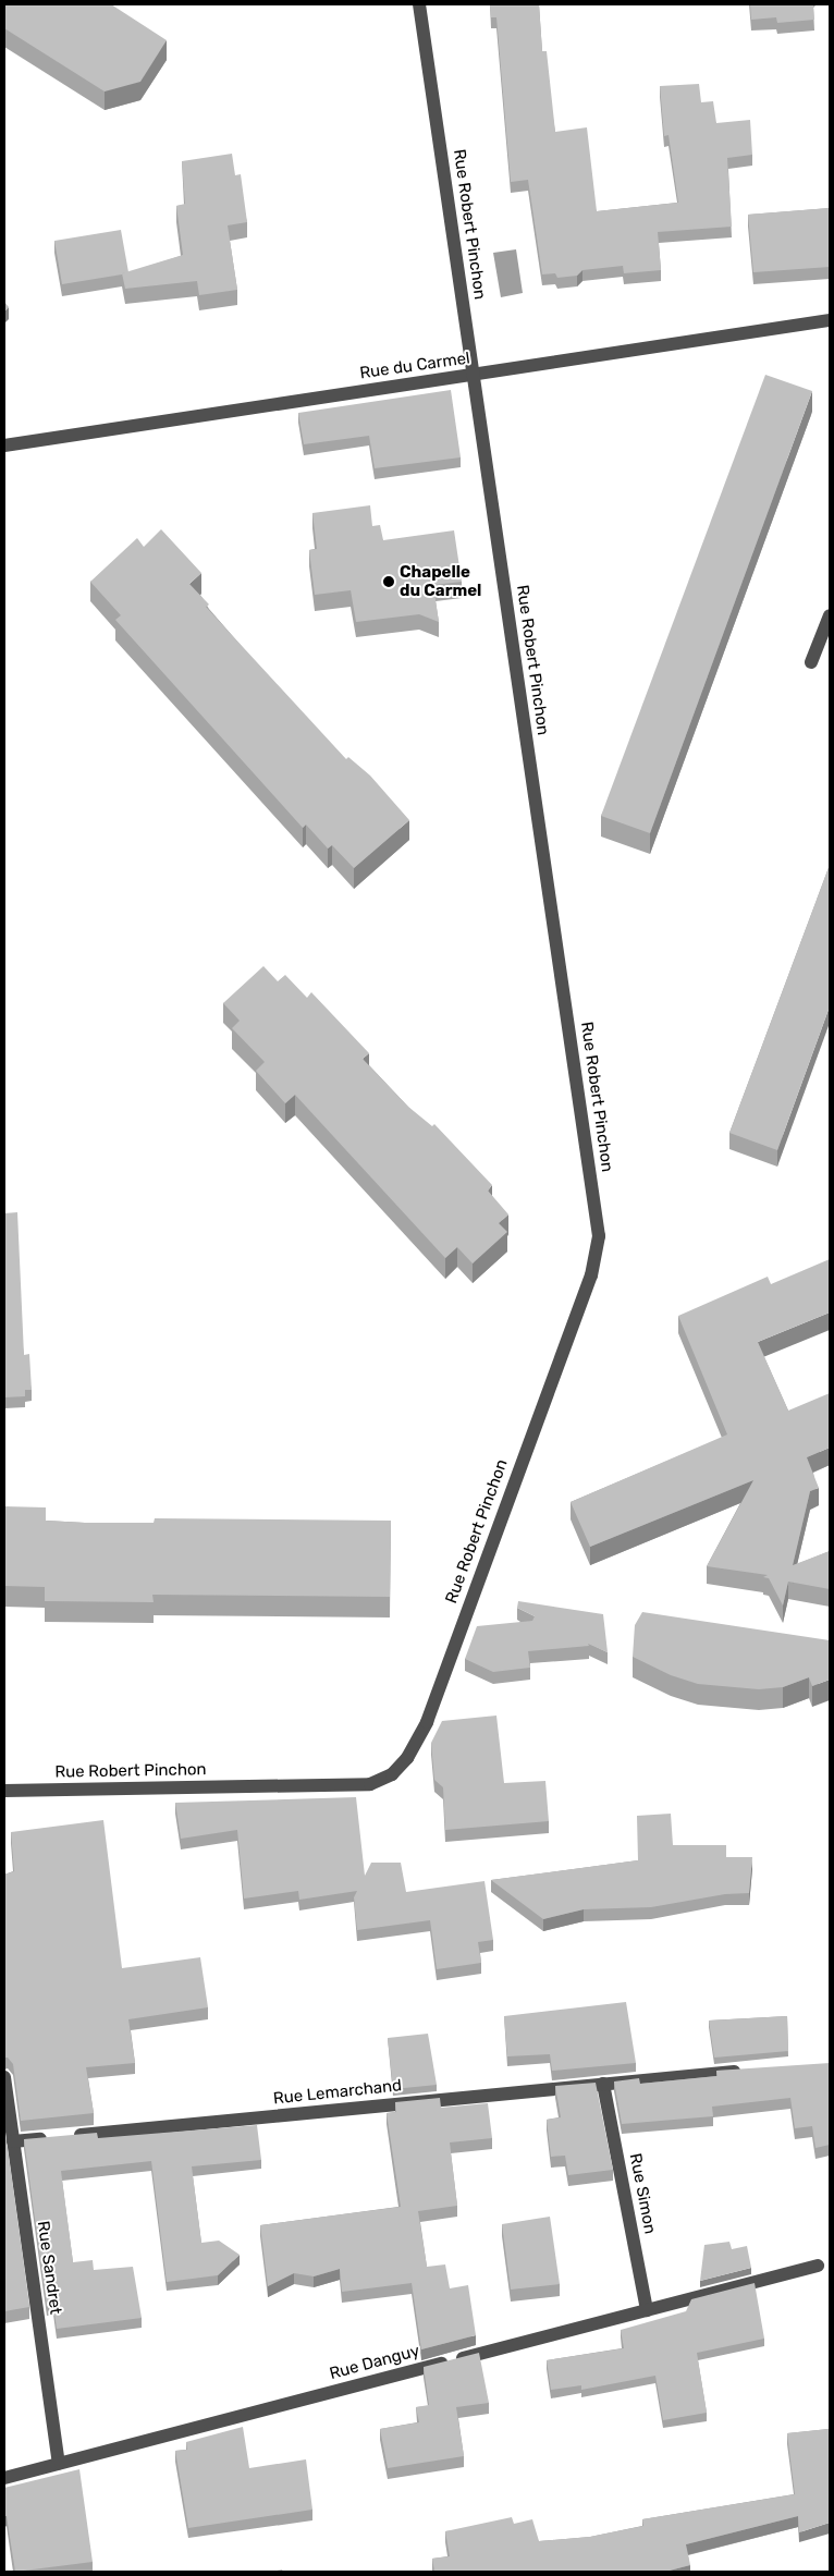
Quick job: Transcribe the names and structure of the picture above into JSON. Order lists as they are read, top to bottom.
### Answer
{
  "streets": {
    "street": [
      "Rue Robert Pinchon",
      "Rue du Carmel",
      "Rue Lemarchand",
      "Rue Simon",
      "Rue Sandret",
      "Rue Danguy"
    ]
  },
  "crossings": [
    ["Rue Robert Pinchon", "Rue du Carmel"],
    ["Rue Lemarchand", "Rue Simon"],
    ["Rue Lemarchand", "Rue Sandret"],
    ["Rue Simon", "Rue Danguy"],
    ["Rue Sandret", "Rue Danguy"]
  ],
  "places": ["Chapelle du Carmel"]
}
